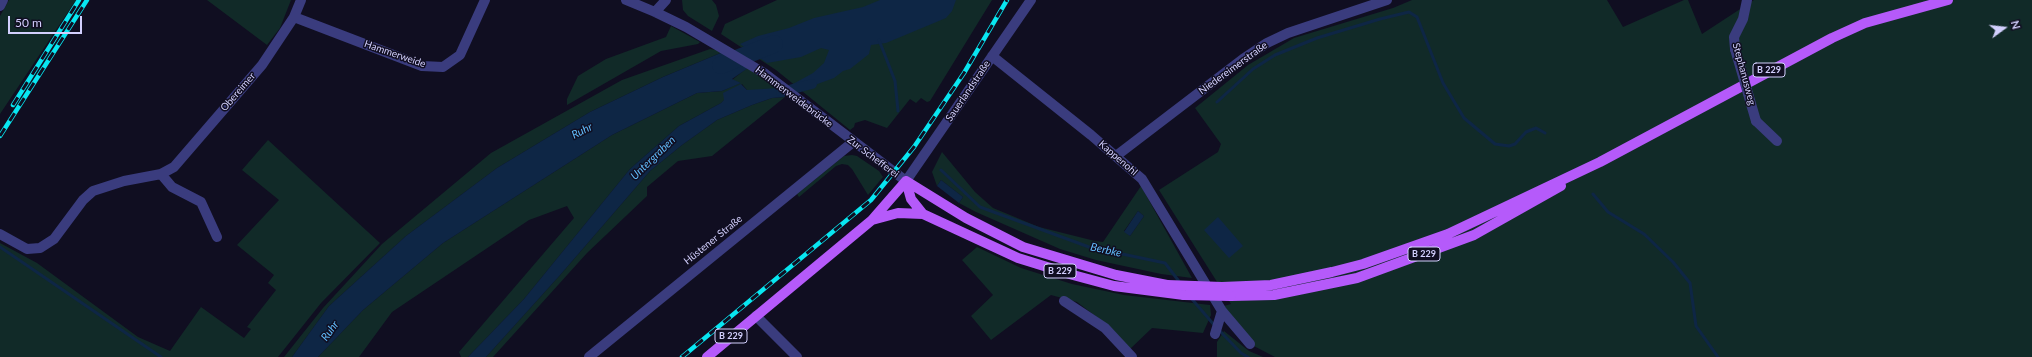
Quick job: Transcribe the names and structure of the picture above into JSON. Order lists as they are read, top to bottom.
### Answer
{
  "streets": {
    "main road": ["B 229"],
    "street": [
      "Hammerweide",
      "Niedereimerstraße",
      "Stephanusweg",
      "Sauerlandstraße",
      "Obereimer",
      "Hammerweidebrücke",
      "Zur Schefferei",
      "Kappenohl",
      "Hüstener Straße"
    ]
  },
  "crossings": [
    ["Hammerweide", "Obereimer"],
    ["Niedereimerstraße", "Kappenohl"],
    ["B 229", "Sauerlandstraße"],
    ["B 229", "Zur Schefferei"],
    ["Sauerlandstraße", "Zur Schefferei"],
    ["Sauerlandstraße", "Kappenohl"],
    ["Hammerweidebrücke", "Zur Schefferei"],
    ["Zur Schefferei", "Hüstener Straße"]
  ],
  "water": ["Ruhr", "Untergraben", "Berbke"],
  "scale_bar": "50 m",
  "north": "right"
}
